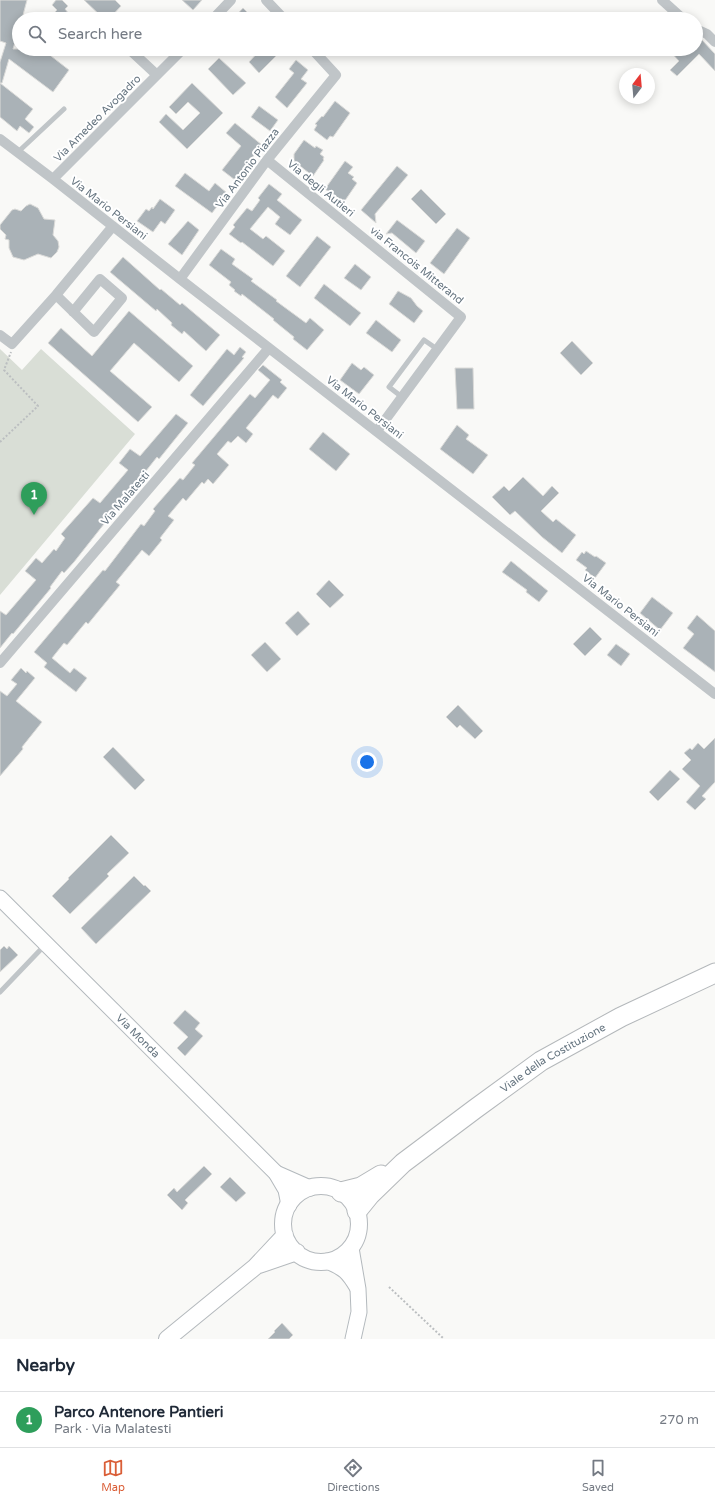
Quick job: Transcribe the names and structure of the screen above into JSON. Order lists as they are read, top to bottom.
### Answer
{
  "streets": {
    "highway": ["Viale della Costituzione"],
    "main road": ["Via Monda"],
    "street": [
      "Via Amedeo Avogadro",
      "Via Antonio Piazza",
      "Via degli Autieri",
      "Via Mario Persiani",
      "via Francois Mitterand",
      "Via Malatesti"
    ]
  },
  "crossings": [
    ["Via Amedeo Avogadro", "Via Mario Persiani"],
    ["Via Antonio Piazza", "Via degli Autieri"],
    ["Via Antonio Piazza", "Via Mario Persiani"],
    ["Via degli Autieri", "via Francois Mitterand"],
    ["Via Mario Persiani", "via Francois Mitterand"],
    ["Via Mario Persiani", "Via Malatesti"],
    ["Via Monda", "Viale della Costituzione"]
  ],
  "north": "top",
  "page": {
    "search": "Search here",
    "pins": "1",
    "heading": "Nearby",
    "list": [
      {
        "mark": "1",
        "name": "Parco Antenore Pantieri",
        "note": "Park · Via Malatesti",
        "value": "270 m"
      }
    ],
    "nav": ["Map", "Directions", "Saved"]
  }
}
